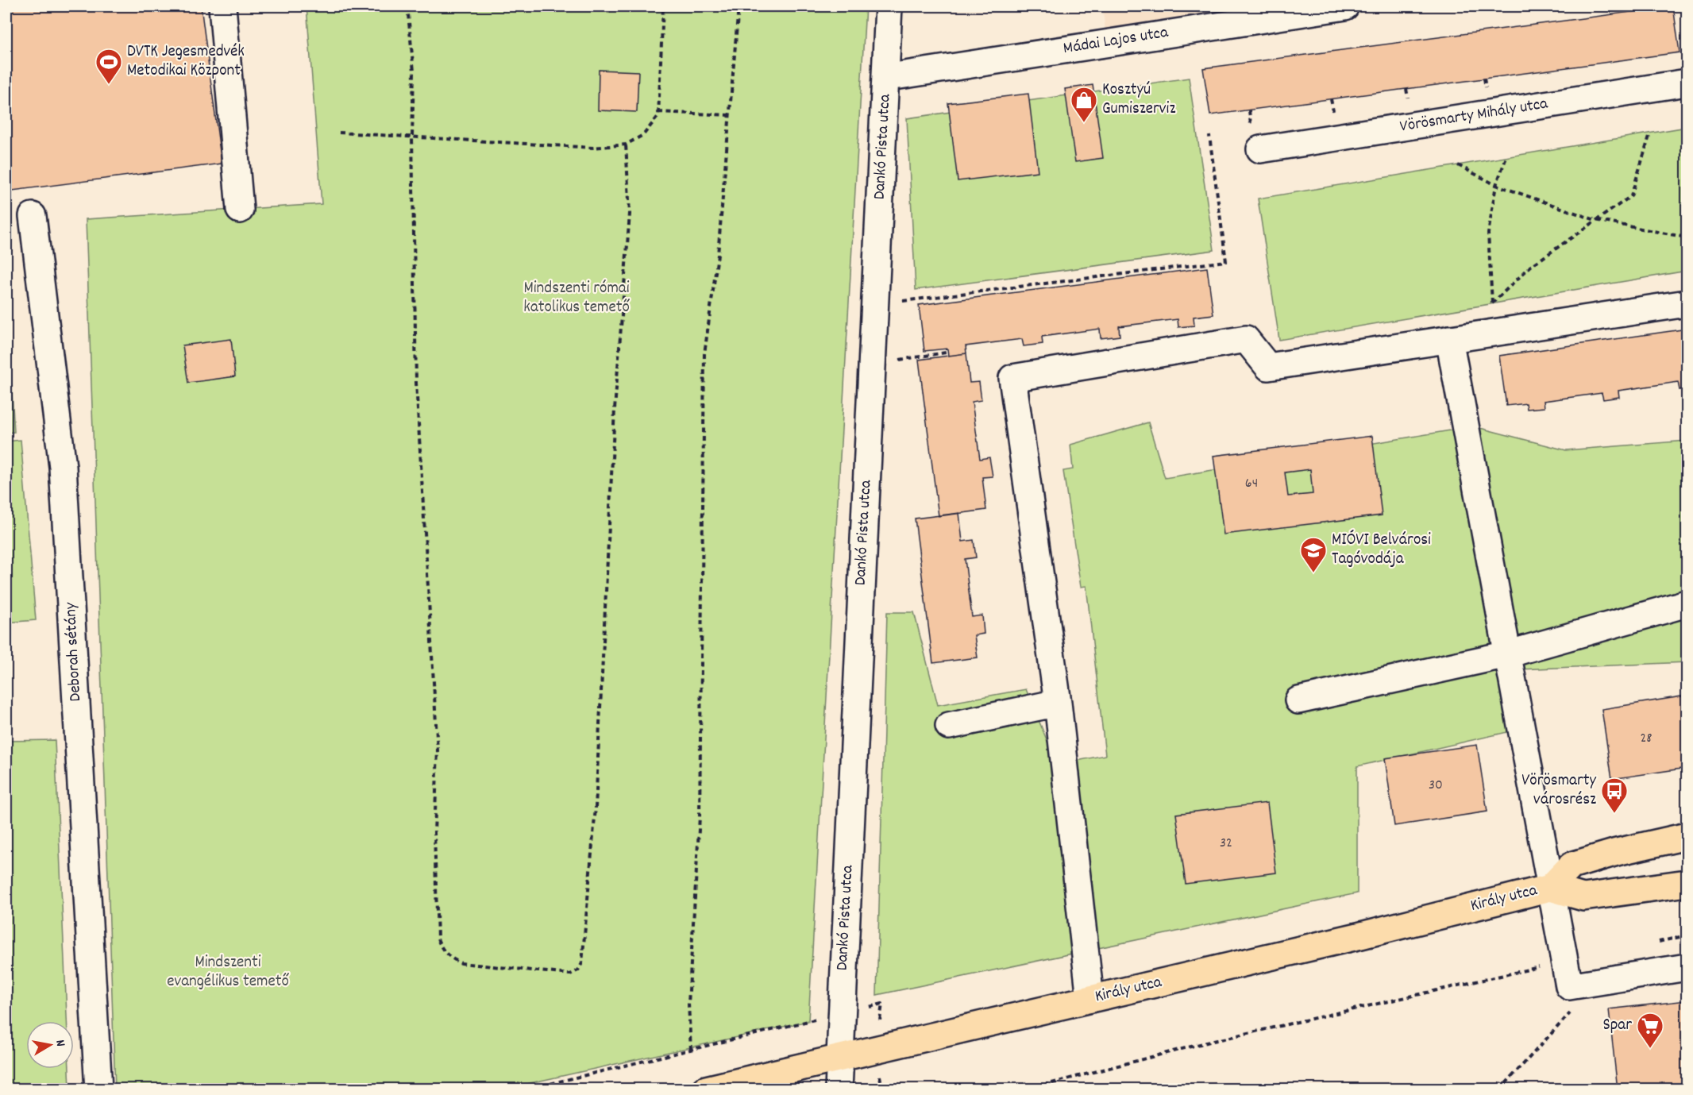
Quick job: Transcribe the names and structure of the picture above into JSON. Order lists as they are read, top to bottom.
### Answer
{
  "streets": {
    "main road": ["Király utca"],
    "street": [
      "Mádai Lajos utca",
      "Vörösmarty Mihály utca",
      "Dankó Pista utca",
      "Deborah sétány"
    ]
  },
  "crossings": [
    ["Mádai Lajos utca", "Dankó Pista utca"],
    ["Dankó Pista utca", "Király utca"]
  ],
  "parks": ["Mindszenti római katolikus temető", "Mindszenti evangélikus temető"],
  "places": {
    "sports": ["DVTK Jegesmedvék Metodikai Központ"],
    "shop": ["Kosztyú Gumiszerviz"],
    "school or university": ["MIÓVI Belvárosi Tagóvodája"],
    "bus stop": ["Vörösmarty városrész"],
    "supermarket": ["Spar"]
  },
  "house_numbers": [
    "64",
    "28",
    "30",
    "32"
  ],
  "north": "right"
}
